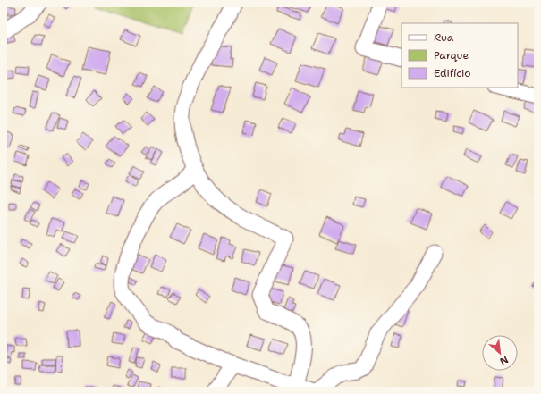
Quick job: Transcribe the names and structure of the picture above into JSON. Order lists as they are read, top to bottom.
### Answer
{
  "legend": ["Rua", "Parque", "Edifício"],
  "north": "bottom right"
}
